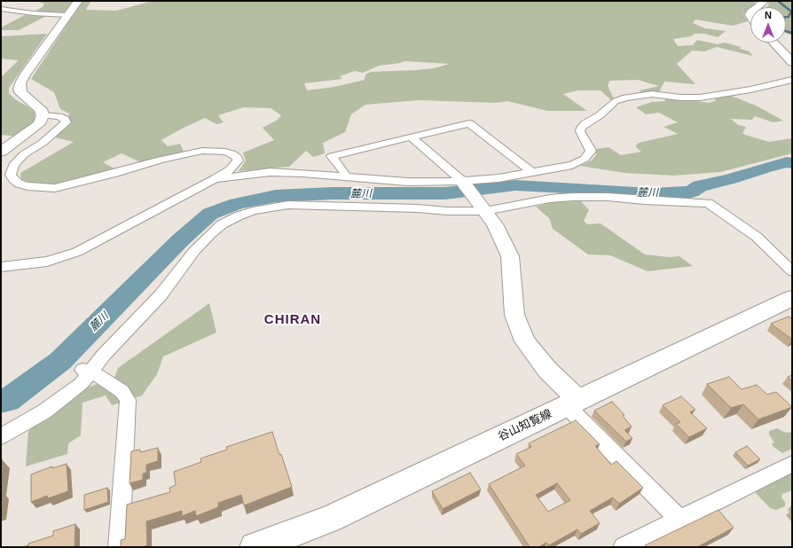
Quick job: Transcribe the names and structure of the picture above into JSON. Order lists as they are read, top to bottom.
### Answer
{
  "streets": {
    "main road": ["谷山知覧線"]
  },
  "districts": ["CHIRAN"],
  "water": ["麓川"],
  "north": "top"
}
